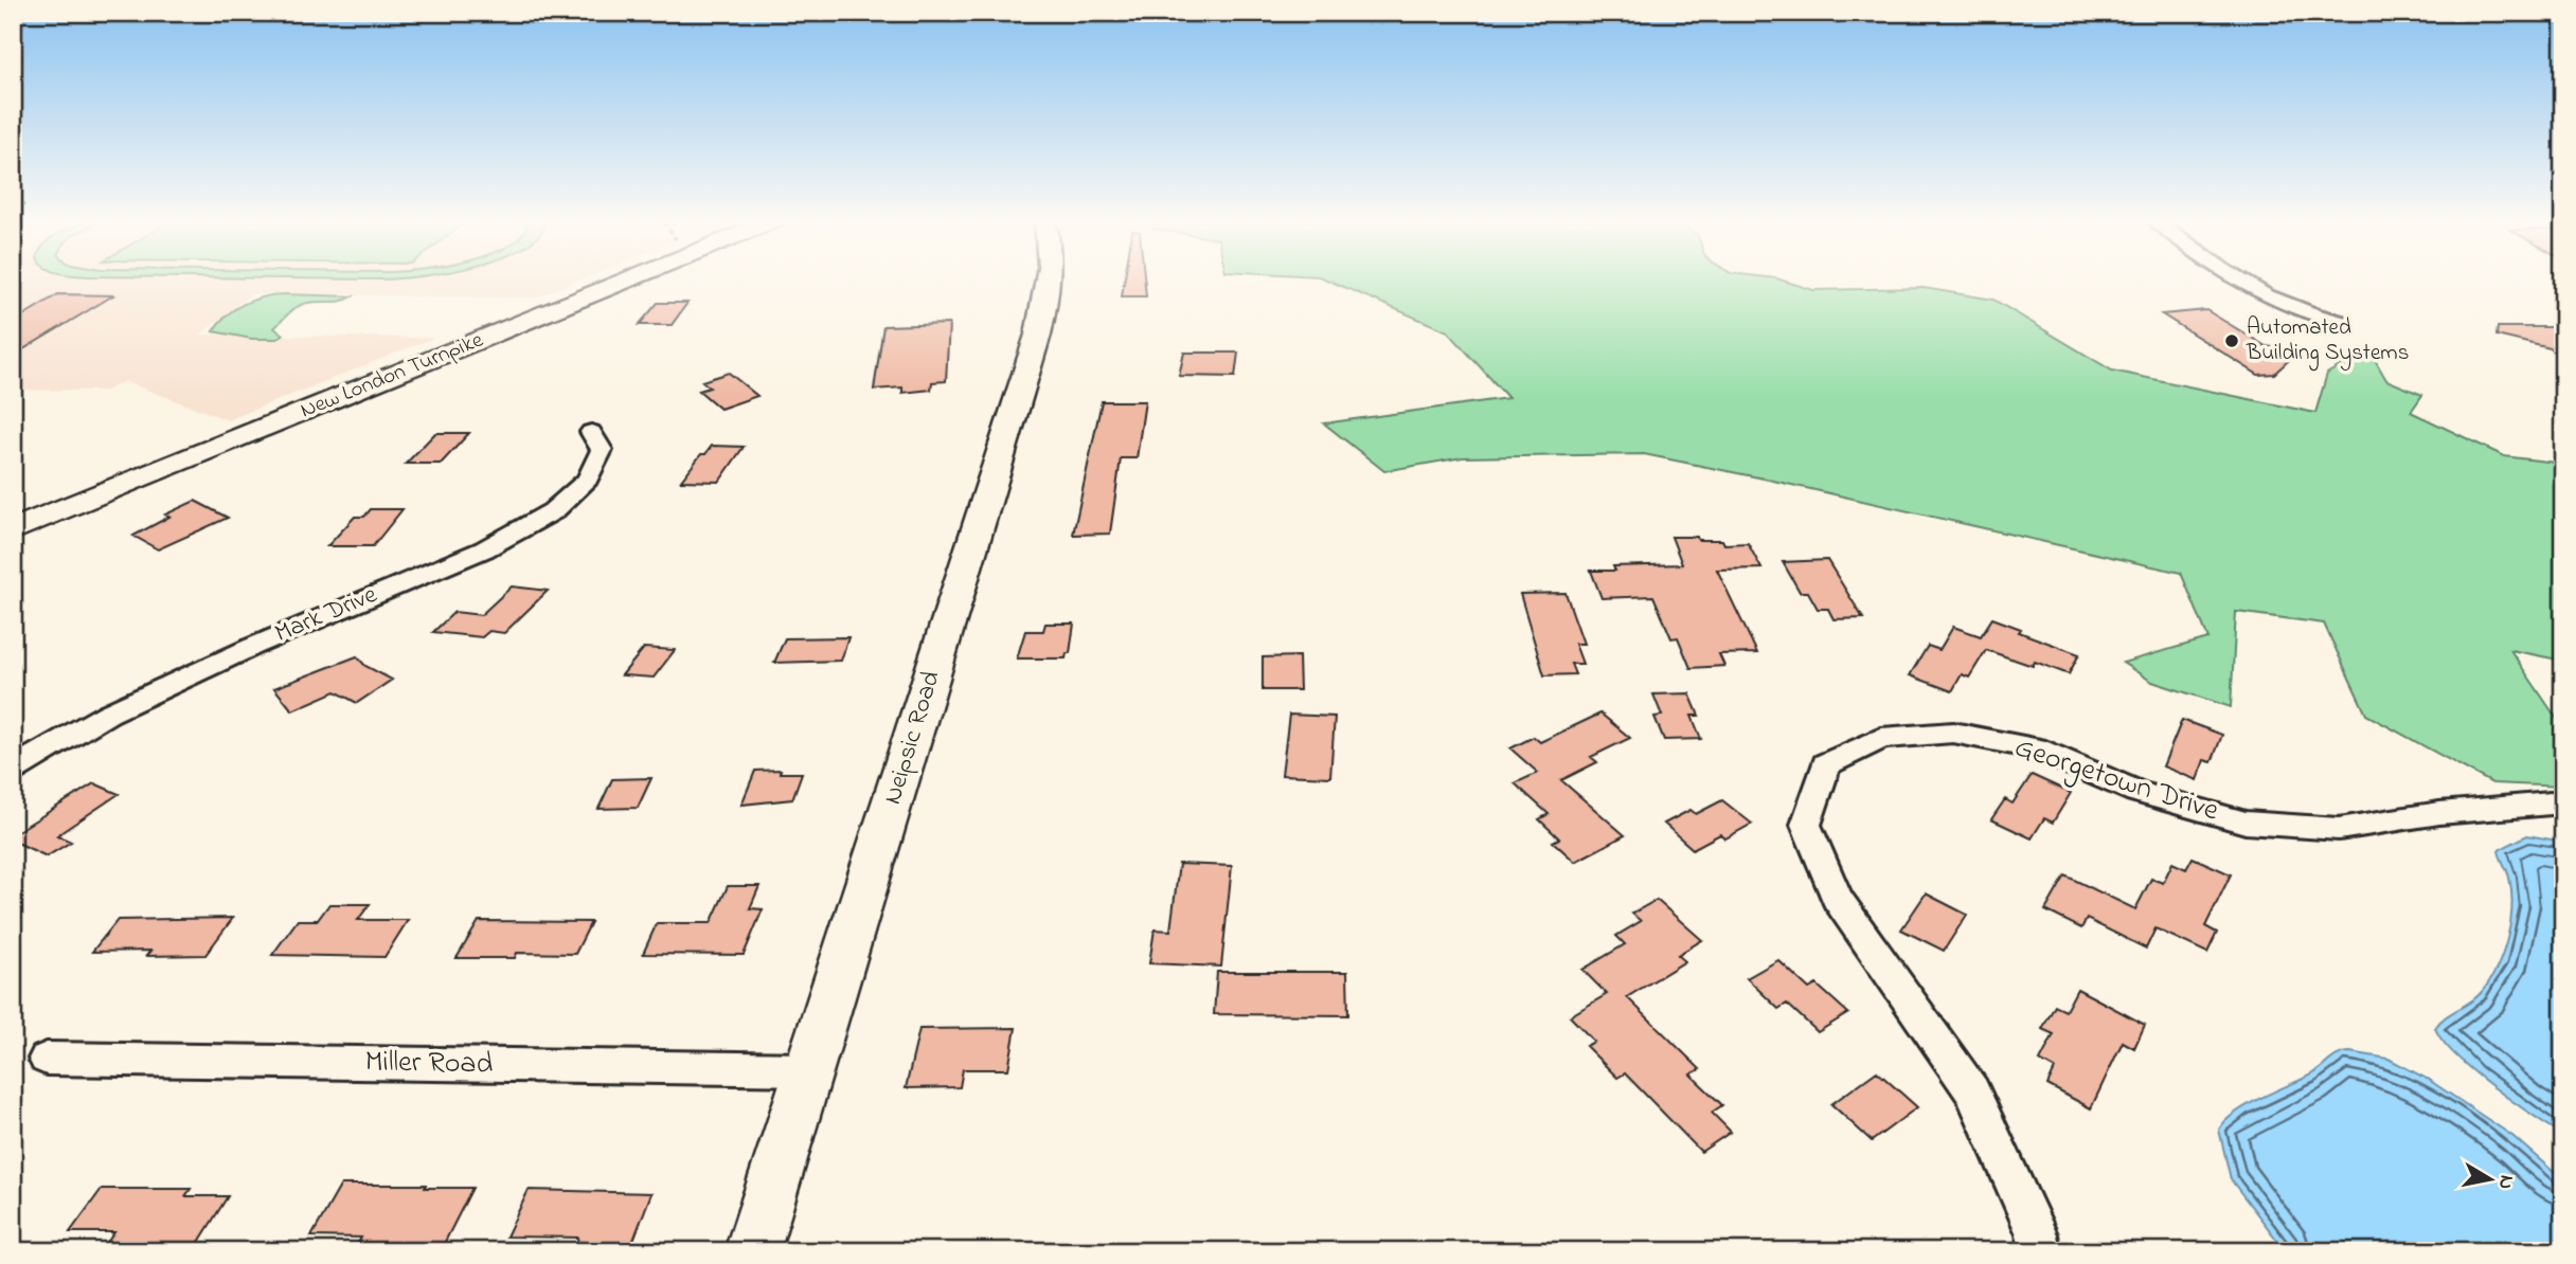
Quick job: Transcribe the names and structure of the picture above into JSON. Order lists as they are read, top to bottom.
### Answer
{
  "streets": {
    "street": [
      "New London Turnpike",
      "Mark Drive",
      "Neipsic Road",
      "Georgetown Drive",
      "Miller Road"
    ]
  },
  "crossings": [
    ["Neipsic Road", "Miller Road"]
  ],
  "places": ["Automated Building Systems"],
  "north": "right"
}
